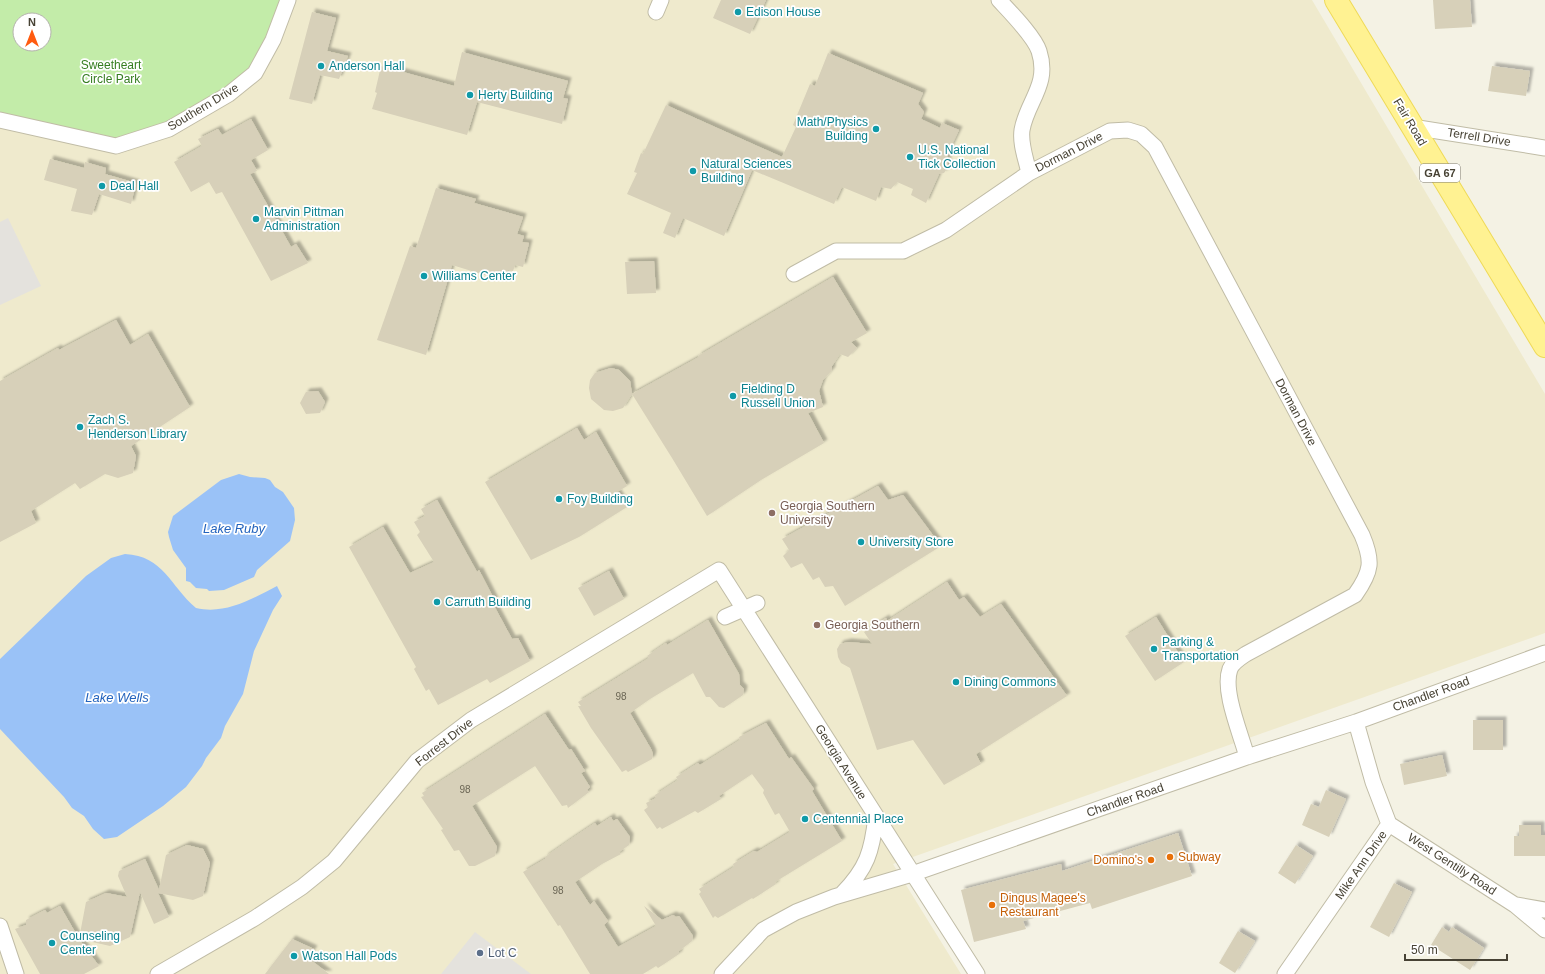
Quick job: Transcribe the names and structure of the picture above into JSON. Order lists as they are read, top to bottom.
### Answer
{
  "streets": {
    "main road": ["Fair Road", "GA 67"],
    "street": [
      "Southern Drive",
      "Terrell Drive",
      "Dorman Drive",
      "Chandler Road",
      "Forrest Drive",
      "Georgia Avenue",
      "West Gentilly Road",
      "Mike Ann Drive"
    ]
  },
  "crossings": [
    ["Fair Road", "Terrell Drive"],
    ["Dorman Drive", "Chandler Road"],
    ["Chandler Road", "Georgia Avenue"],
    ["Chandler Road", "Mike Ann Drive"],
    ["Forrest Drive", "Georgia Avenue"],
    ["West Gentilly Road", "Mike Ann Drive"]
  ],
  "water": ["Lake Ruby", "Lake Wells"],
  "parks": ["Sweetheart Circle Park"],
  "places": [
    "Edison House",
    "Anderson Hall",
    "Herty Building",
    "Math/Physics Building",
    "U.S. National Tick Collection",
    "Natural Sciences Building",
    "Deal Hall",
    "Marvin Pittman Administration",
    "Williams Center",
    "Fielding D Russell Union",
    "Zach S. Henderson Library",
    "Foy Building",
    "Georgia Southern University",
    "University Store",
    "Carruth Building",
    "Georgia Southern",
    "Parking & Transportation",
    "Dining Commons",
    "Centennial Place",
    "Subway",
    "Domino's",
    "Dingus Magee's Restaurant",
    "Counseling Center",
    "Lot C",
    "Watson Hall Pods"
  ],
  "house_numbers": ["98", "98", "98"],
  "scale_bar": "50 m",
  "north": "top"
}
